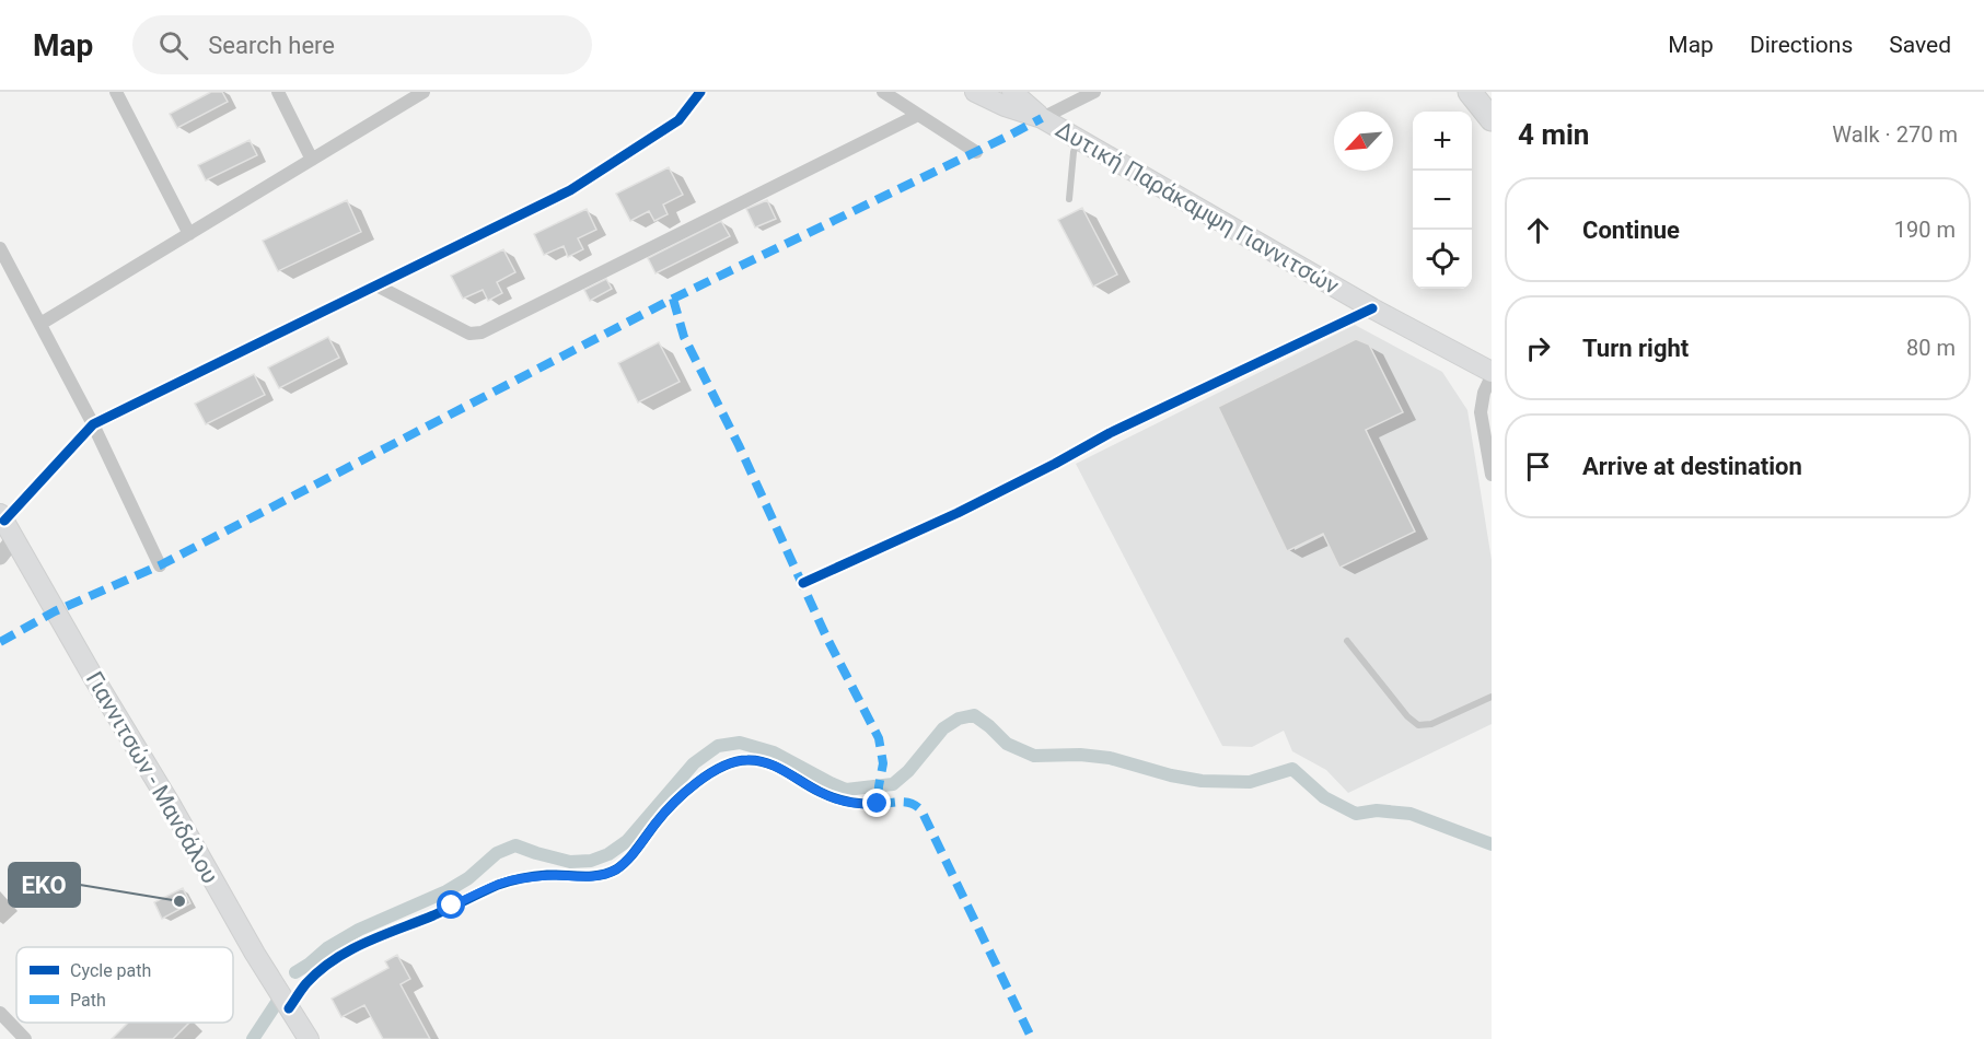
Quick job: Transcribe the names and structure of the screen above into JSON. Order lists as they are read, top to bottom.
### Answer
{
  "streets": {
    "main road": ["Δυτική Παράκαμψη Γιαννιτσών", "Γιαννιτσών - Μανδάλου"]
  },
  "places": ["EKO"],
  "legend": ["Cycle path", "Path"],
  "north": "bottom left",
  "page": {
    "header": "Map",
    "search": "Search here",
    "nav": ["Map", "Directions", "Saved"],
    "heading": ["4 min", "Walk · 270 m"],
    "map_buttons": ["+", "−"],
    "list": [
      ["Continue", "190 m"],
      ["Turn right", "80 m"],
      "Arrive at destination"
    ]
  }
}
